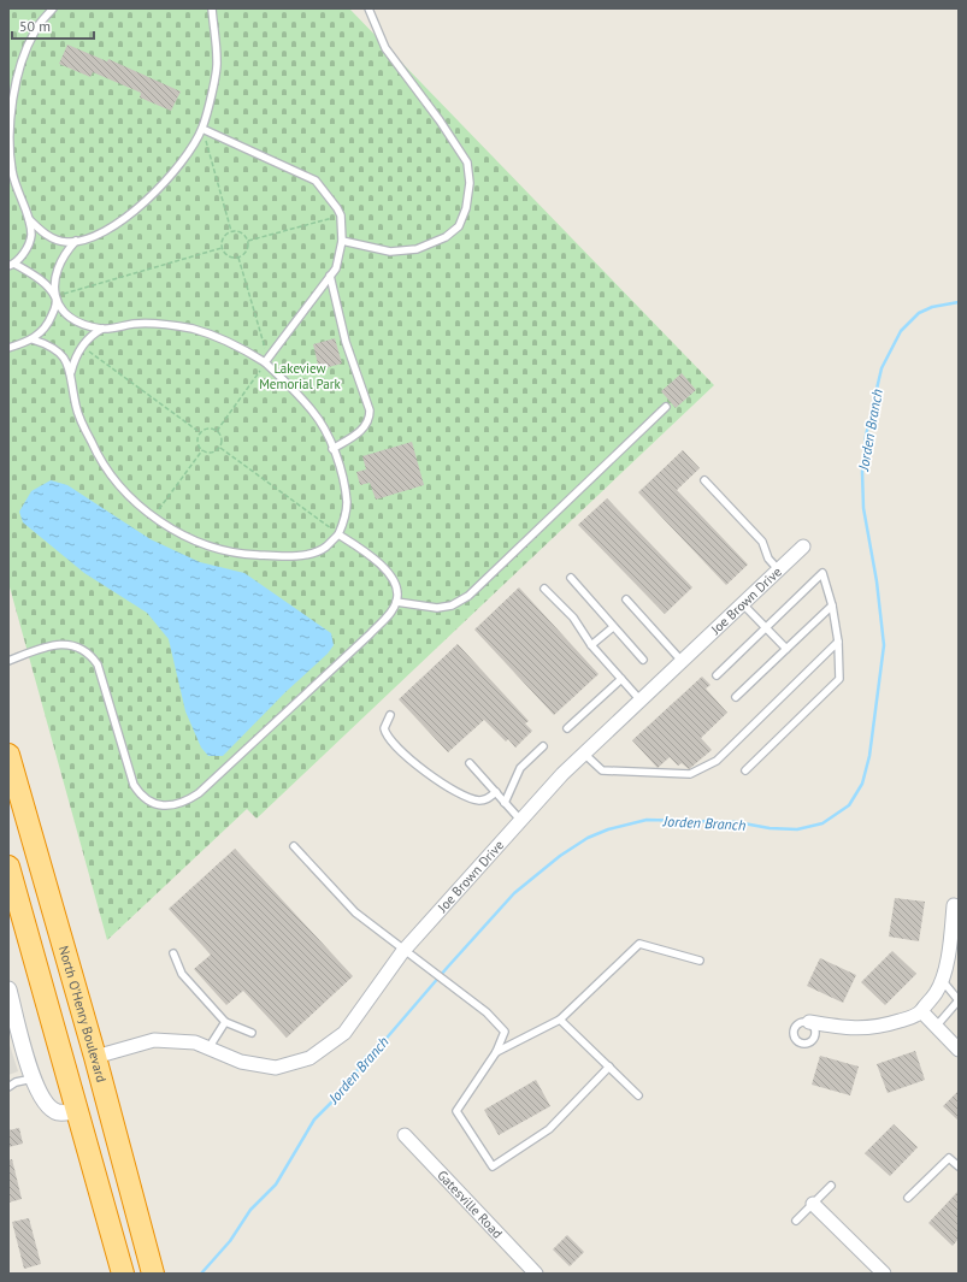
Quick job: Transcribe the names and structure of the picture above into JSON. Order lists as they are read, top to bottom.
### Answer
{
  "streets": {
    "highway": ["North O'Henry Boulevard"],
    "street": ["Joe Brown Drive", "Gatesville Road"]
  },
  "crossings": [
    ["Joe Brown Drive", "North O'Henry Boulevard"]
  ],
  "water": ["Jorden Branch"],
  "parks": ["Lakeview Memorial Park"],
  "scale_bar": "50 m"
}
